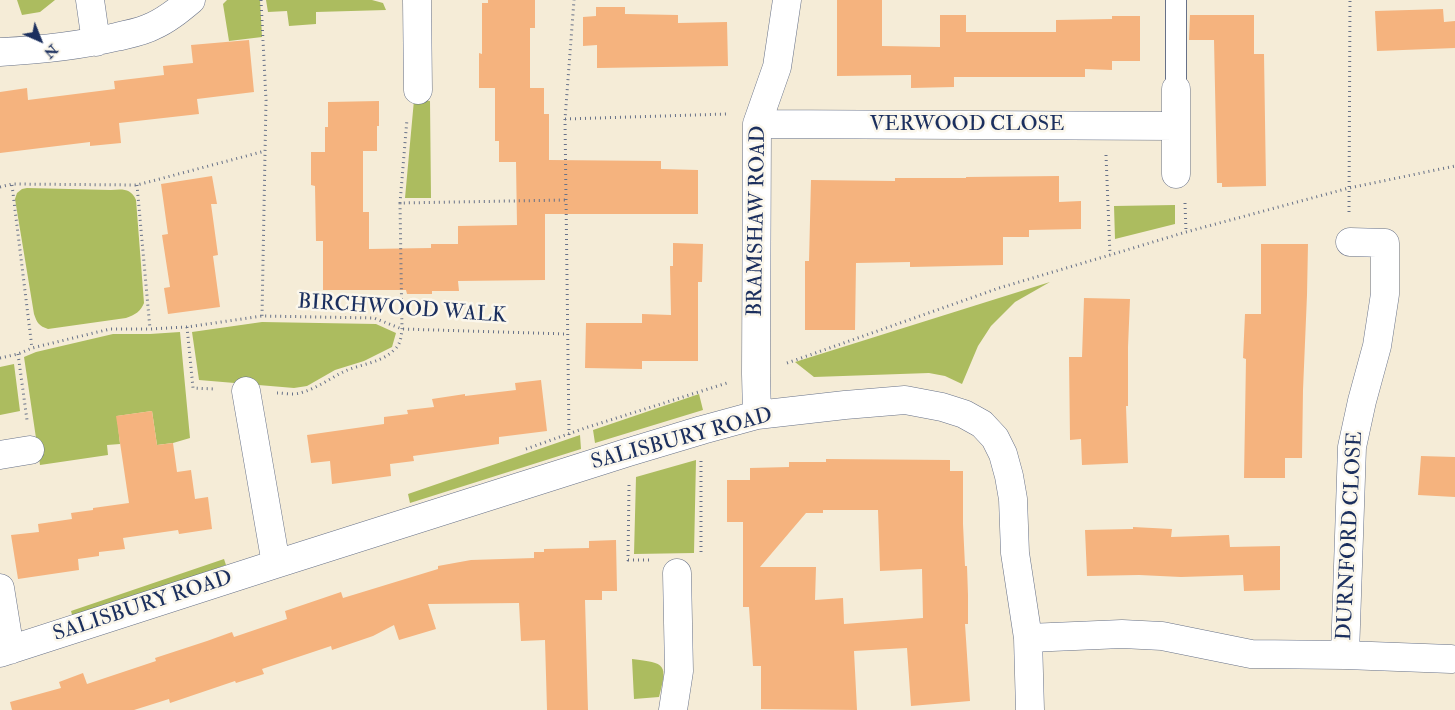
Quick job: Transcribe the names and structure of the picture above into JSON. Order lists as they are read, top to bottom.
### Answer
{
  "streets": {
    "street": [
      "VERWOOD CLOSE",
      "BRAMSHAW ROAD",
      "SALISBURY ROAD",
      "DURNFORD CLOSE"
    ],
    "path": ["BIRCHWOOD WALK"]
  },
  "crossings": [
    ["VERWOOD CLOSE", "BRAMSHAW ROAD"],
    ["BRAMSHAW ROAD", "SALISBURY ROAD"],
    ["SALISBURY ROAD", "DURNFORD CLOSE"]
  ],
  "north": "bottom right"
}
